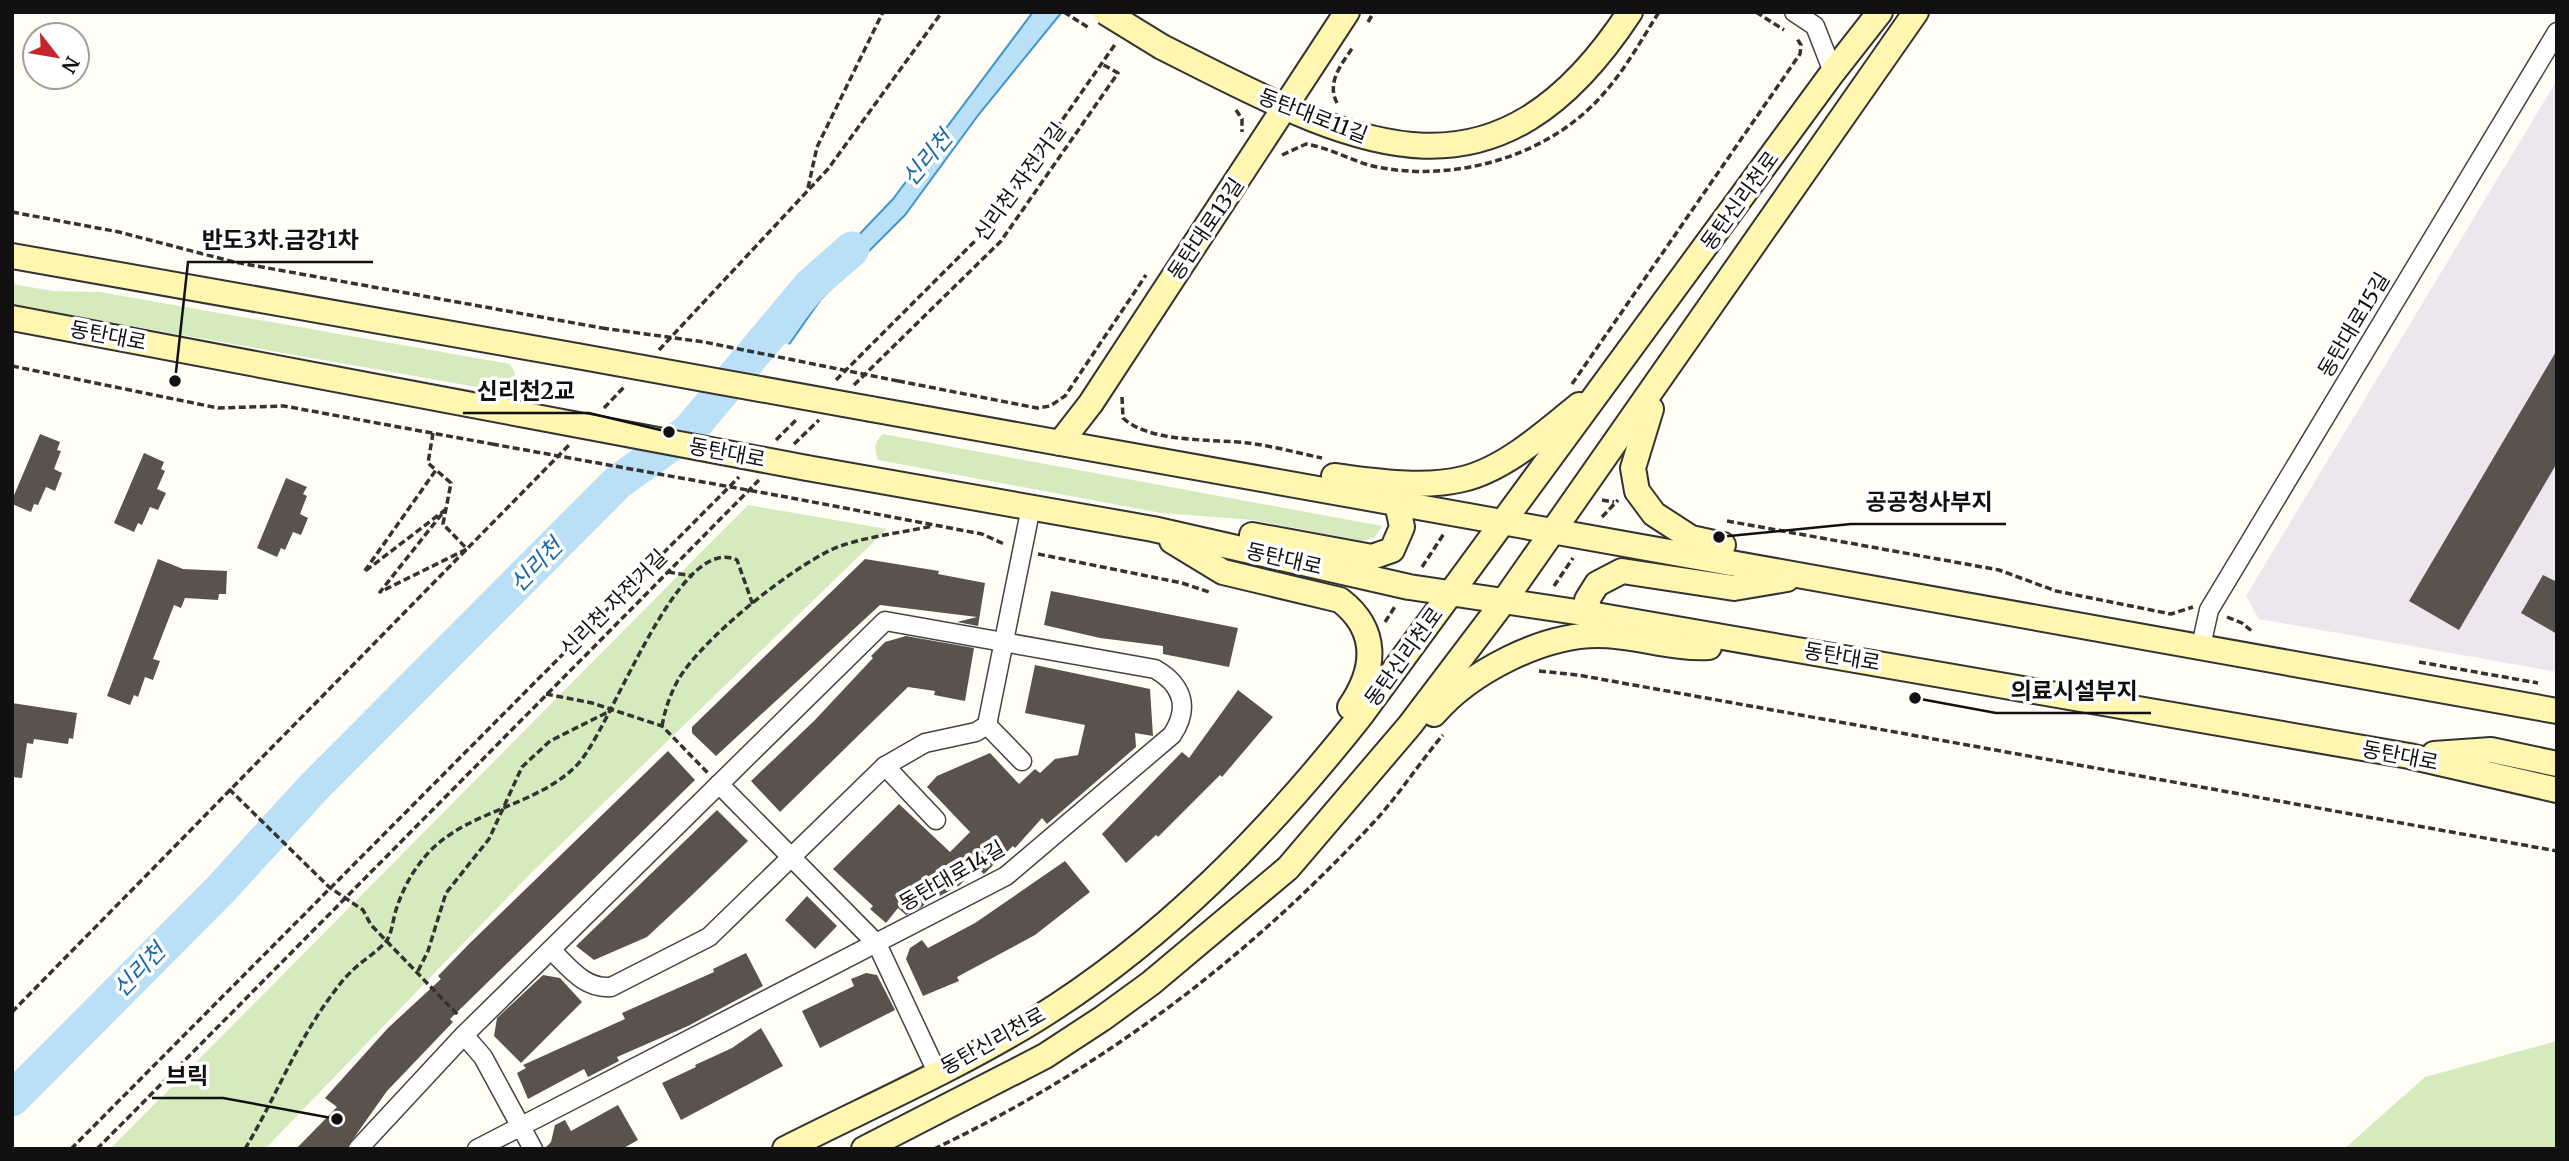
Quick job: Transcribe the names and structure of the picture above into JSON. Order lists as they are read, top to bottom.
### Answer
{
  "streets": {
    "main road": [
      "동탄대로11길",
      "동탄신리천로",
      "동탄대로13길",
      "동탄대로"
    ],
    "street": ["동탄대로15길", "동탄대로14길"],
    "path": ["신리천 자전거길"]
  },
  "crossings": [
    ["동탄대로11길", "동탄대로13길"],
    ["동탄신리천로", "동탄대로"]
  ],
  "water": ["신리천"],
  "places": [
    "반도3차.금강1차",
    "신리천2교",
    "공공청사부지",
    "의료시설부지",
    "브릭"
  ],
  "north": "bottom right"
}
